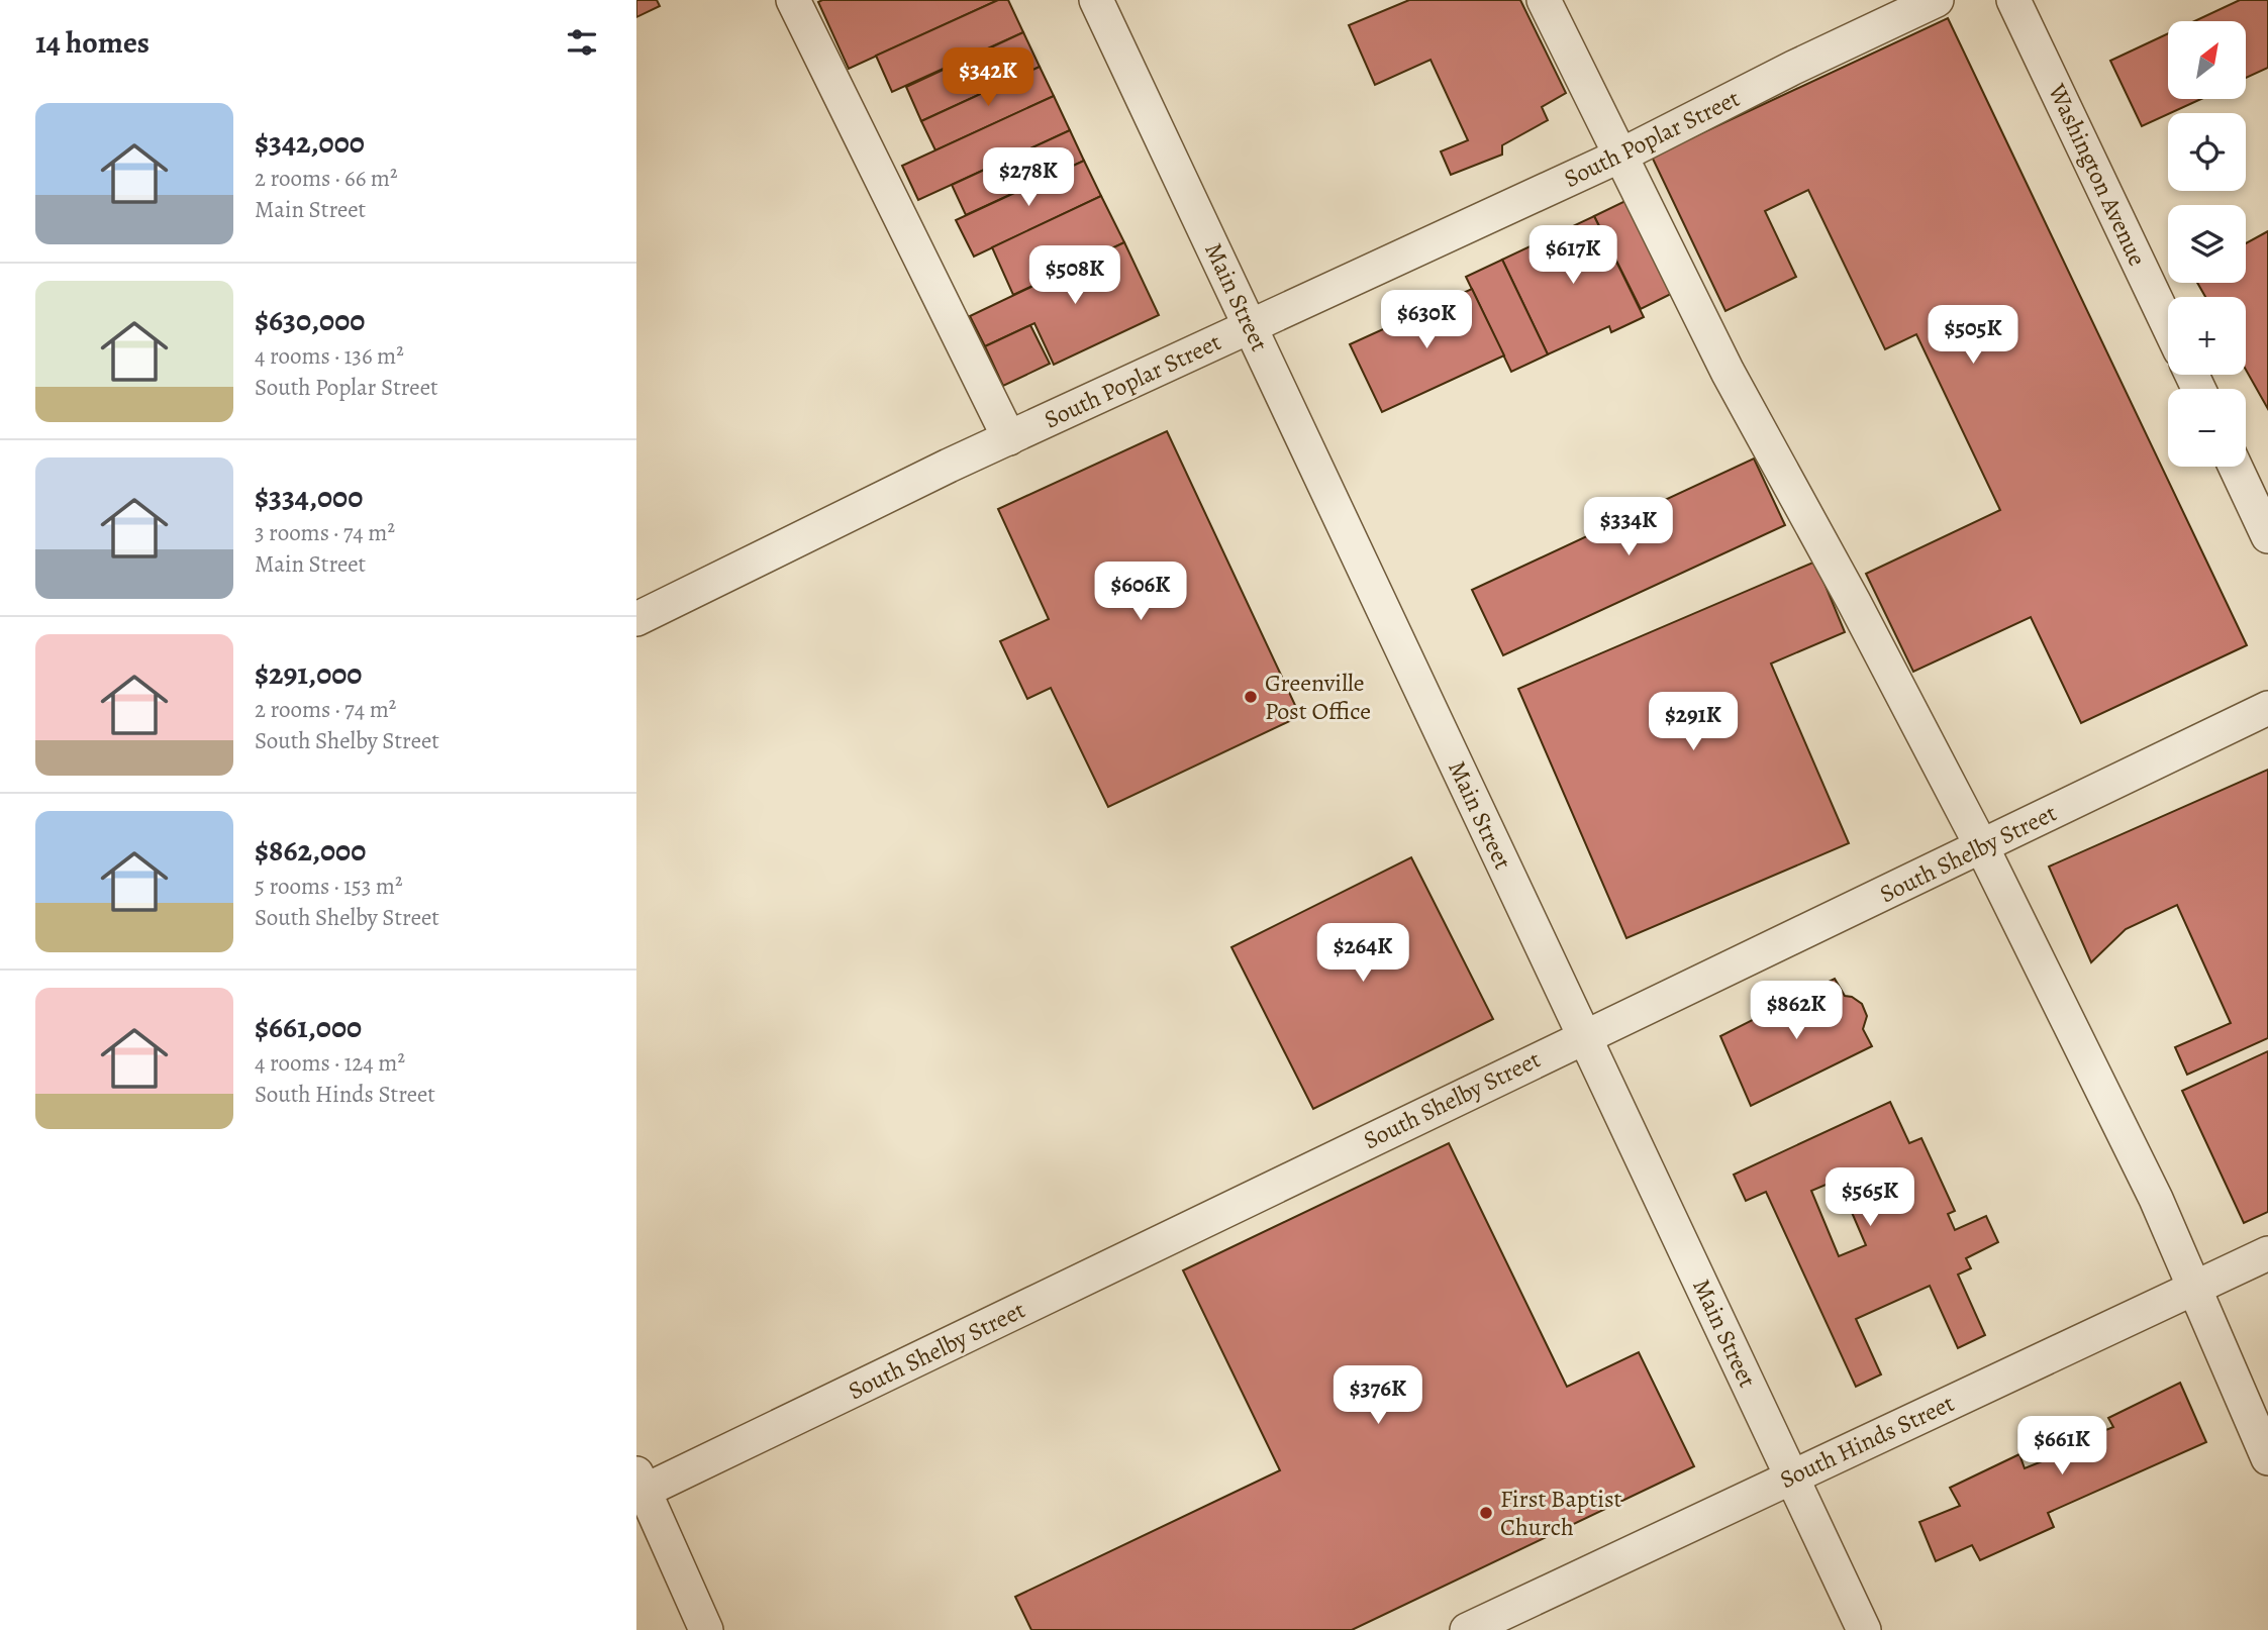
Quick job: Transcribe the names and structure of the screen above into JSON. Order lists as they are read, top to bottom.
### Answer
{
  "streets": {
    "street": [
      "South Poplar Street",
      "Washington Avenue",
      "Main Street",
      "South Shelby Street",
      "South Hinds Street"
    ]
  },
  "crossings": [
    ["South Poplar Street", "Main Street"],
    ["Main Street", "South Shelby Street"],
    ["Main Street", "South Hinds Street"]
  ],
  "places": ["Greenville Post Office", "First Baptist Church"],
  "north": "top right",
  "page": {
    "heading": "14 homes",
    "map_buttons": ["+", "−"],
    "price": [
      "$342K",
      "$278K",
      "$617K",
      "$508K",
      "$630K",
      "$505K",
      "$334K",
      "$606K",
      "$291K",
      "$264K",
      "$862K",
      "$565K",
      "$376K",
      "$661K"
    ],
    "list": [
      {
        "name": "$342,000",
        "note": "2 rooms · 66 m² · Main Street"
      },
      {
        "name": "$630,000",
        "note": "4 rooms · 136 m² · South Poplar Street"
      },
      {
        "name": "$334,000",
        "note": "3 rooms · 74 m² · Main Street"
      },
      {
        "name": "$291,000",
        "note": "2 rooms · 74 m² · South Shelby Street"
      },
      {
        "name": "$862,000",
        "note": "5 rooms · 153 m² · South Shelby Street"
      },
      {
        "name": "$661,000",
        "note": "4 rooms · 124 m² · South Hinds Street"
      }
    ]
  }
}
